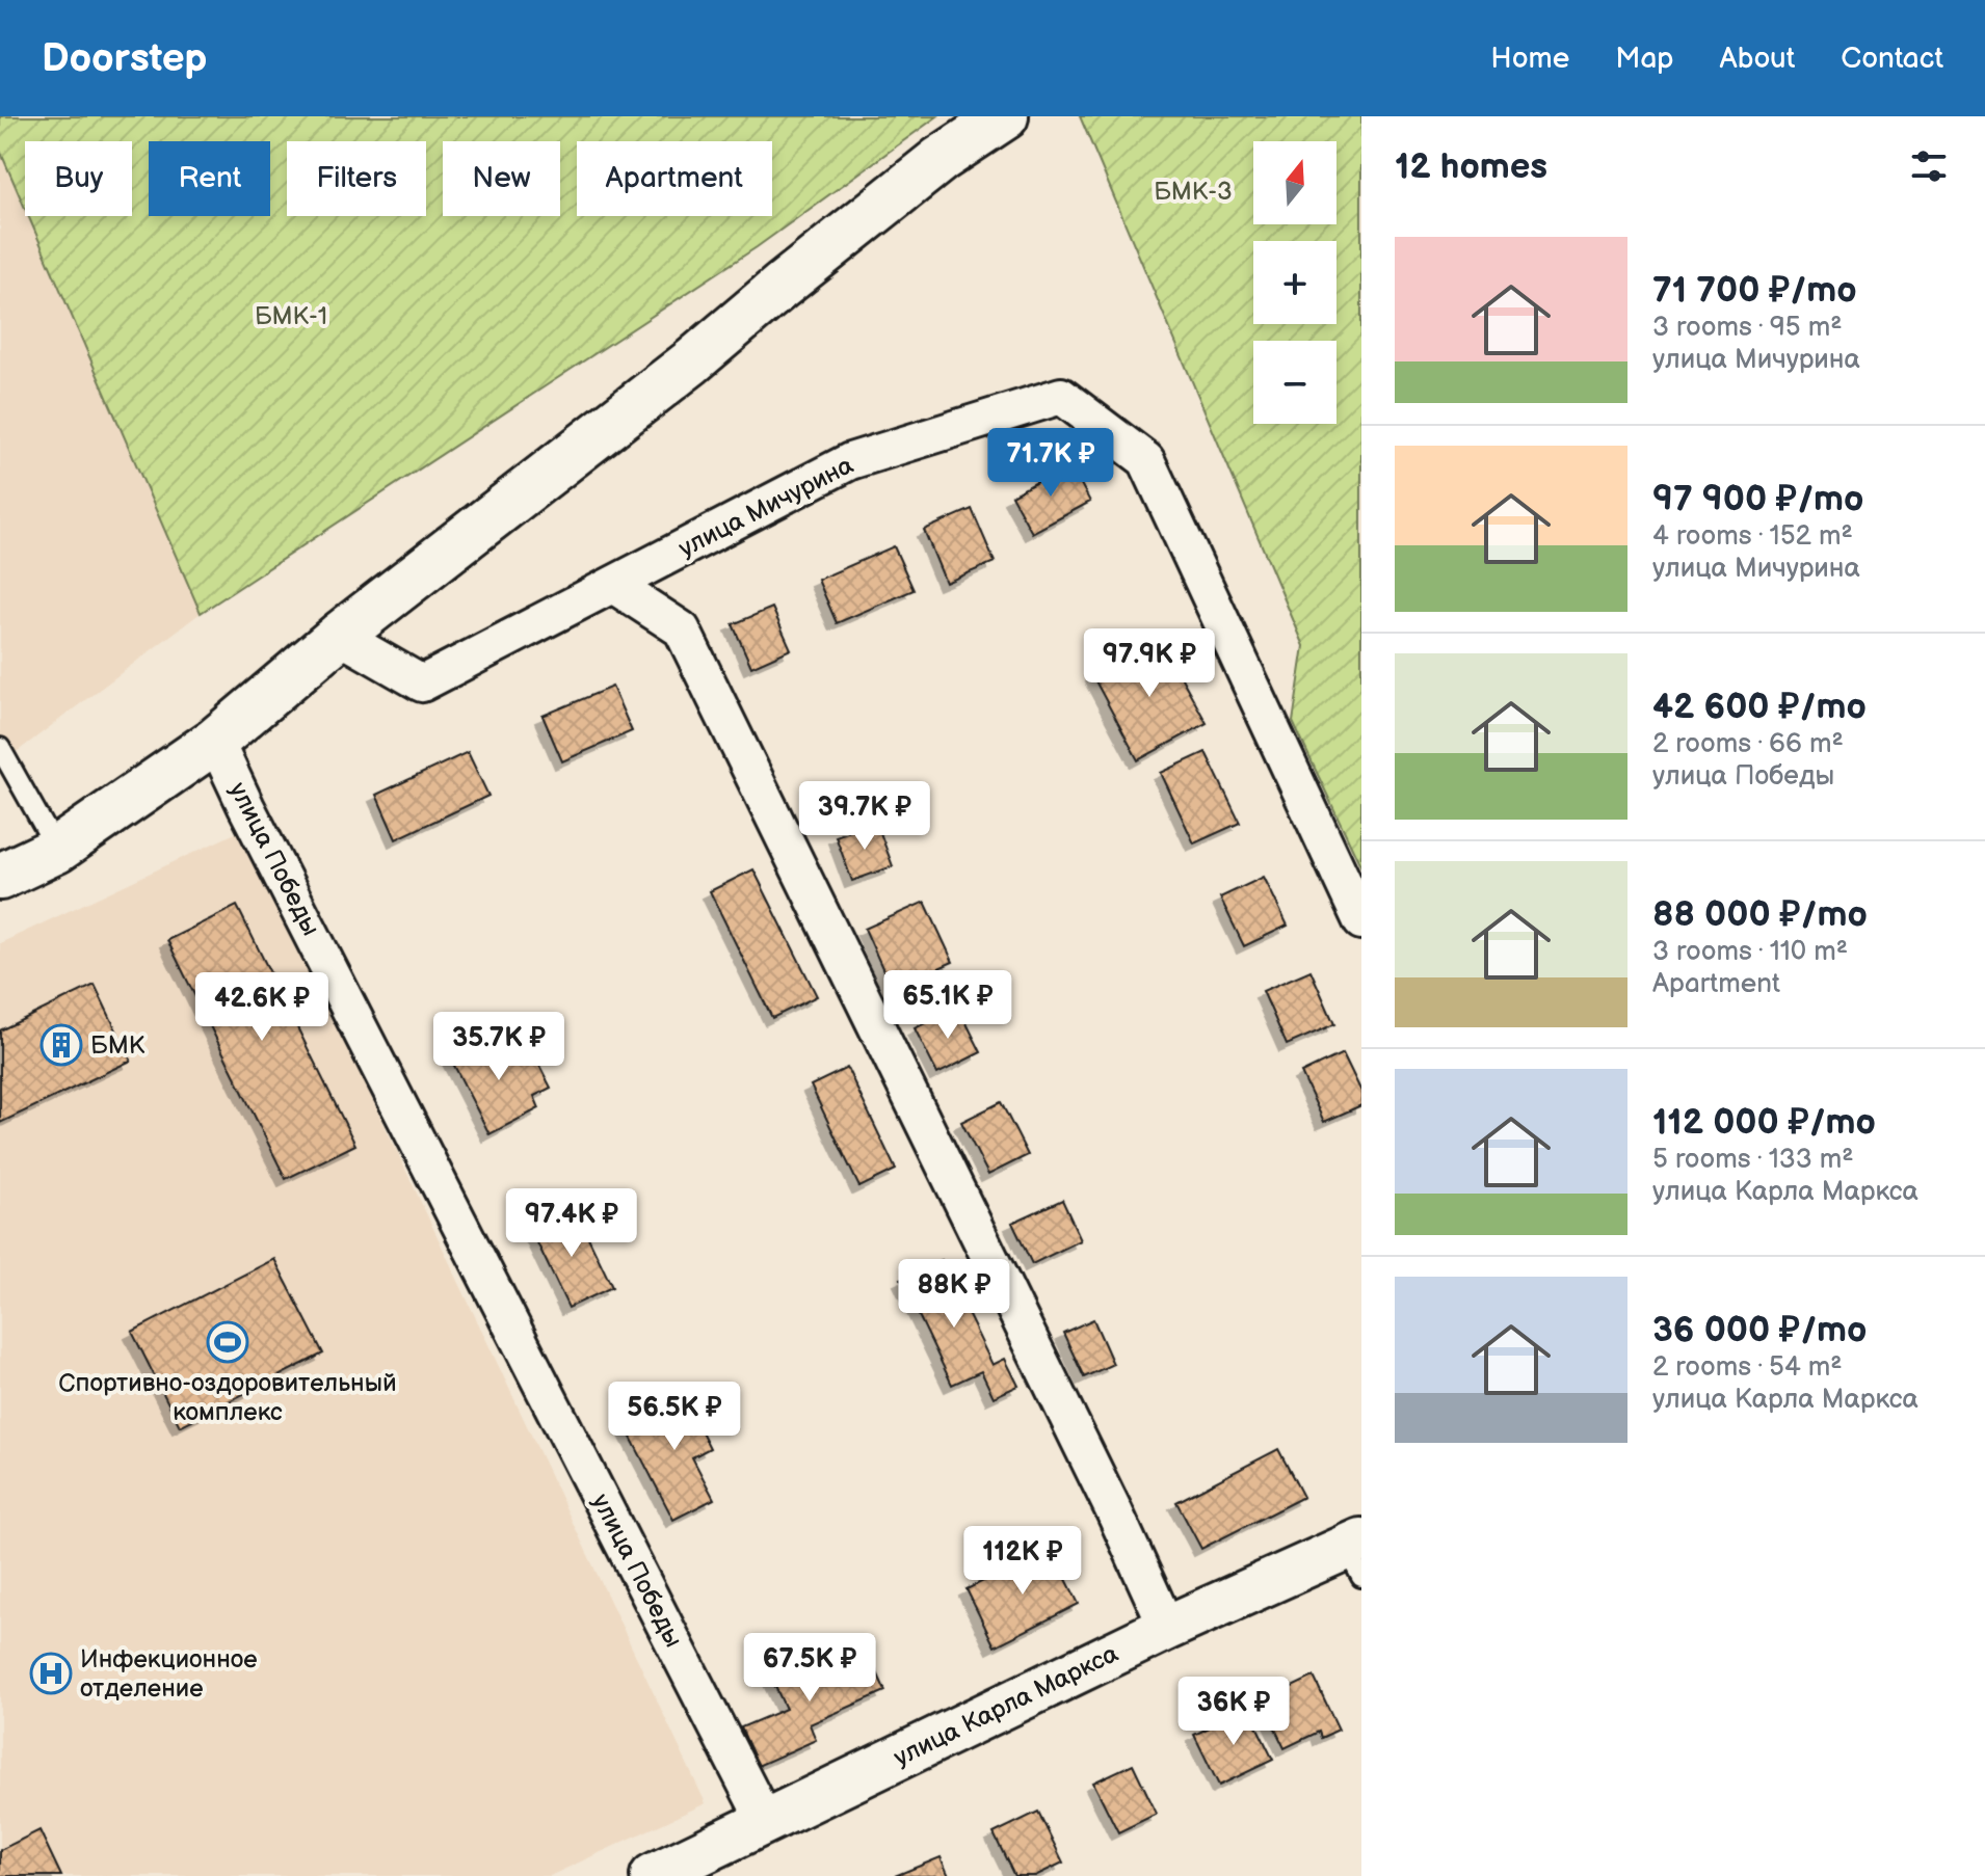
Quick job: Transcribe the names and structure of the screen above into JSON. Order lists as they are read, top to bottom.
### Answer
{
  "streets": {
    "street": ["улица Мичурина", "улица Победы", "улица Карла Маркса"]
  },
  "crossings": [
    ["улица Победы", "улица Карла Маркса"]
  ],
  "parks": ["БМК-3", "БМК-1"],
  "places": {
    "building": ["БМК"],
    "sports": ["Спортивно-оздоровительный комплекс"],
    "hospital": ["Инфекционное отделение"]
  },
  "north": "top",
  "page": {
    "header": "Doorstep",
    "nav": [
      "Home",
      "Map",
      "About",
      "Contact"
    ],
    "heading": "12 homes",
    "map_buttons": ["+", "−"],
    "chip": [
      "Buy",
      "Rent",
      "Filters",
      "New",
      "Apartment"
    ],
    "list": [
      {
        "name": "71 700 ₽/mo",
        "note": "3 rooms · 95 m² · улица Мичурина"
      },
      {
        "name": "97 900 ₽/mo",
        "note": "4 rooms · 152 m² · улица Мичурина"
      },
      {
        "name": "42 600 ₽/mo",
        "note": "2 rooms · 66 m² · улица Победы"
      },
      {
        "name": "88 000 ₽/mo",
        "note": "3 rooms · 110 m² · Apartment"
      },
      {
        "name": "112 000 ₽/mo",
        "note": "5 rooms · 133 m² · улица Карла Маркса"
      },
      {
        "name": "36 000 ₽/mo",
        "note": "2 rooms · 54 m² · улица Карла Маркса"
      }
    ],
    "price": [
      "71.7K ₽",
      "97.9K ₽",
      "39.7K ₽",
      "65.1K ₽",
      "42.6K ₽",
      "35.7K ₽",
      "97.4K ₽",
      "88K ₽",
      "56.5K ₽",
      "112K ₽",
      "67.5K ₽",
      "36K ₽"
    ]
  }
}
